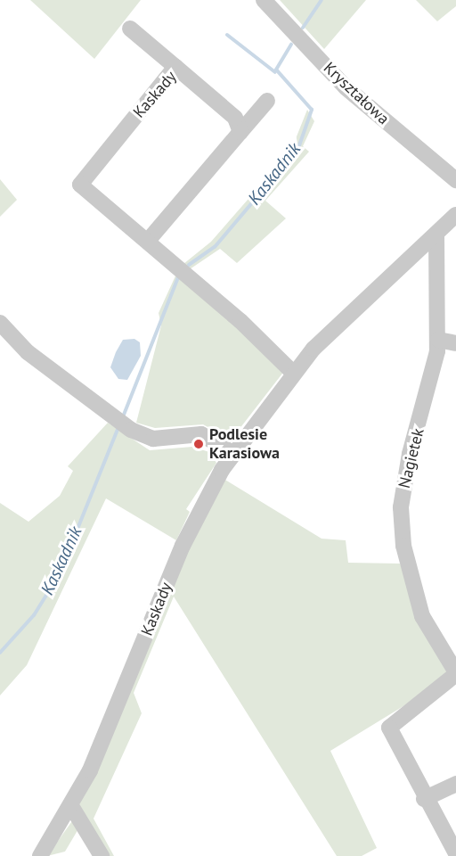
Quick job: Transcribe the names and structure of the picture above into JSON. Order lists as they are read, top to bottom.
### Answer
{
  "streets": {
    "street": ["Kryształowa", "Kaskady", "Nagietek"]
  },
  "crossings": [
    ["Kaskady", "Nagietek"]
  ],
  "water": ["Kaskadnik"],
  "places": ["Podlesie Karasiowa"]
}
